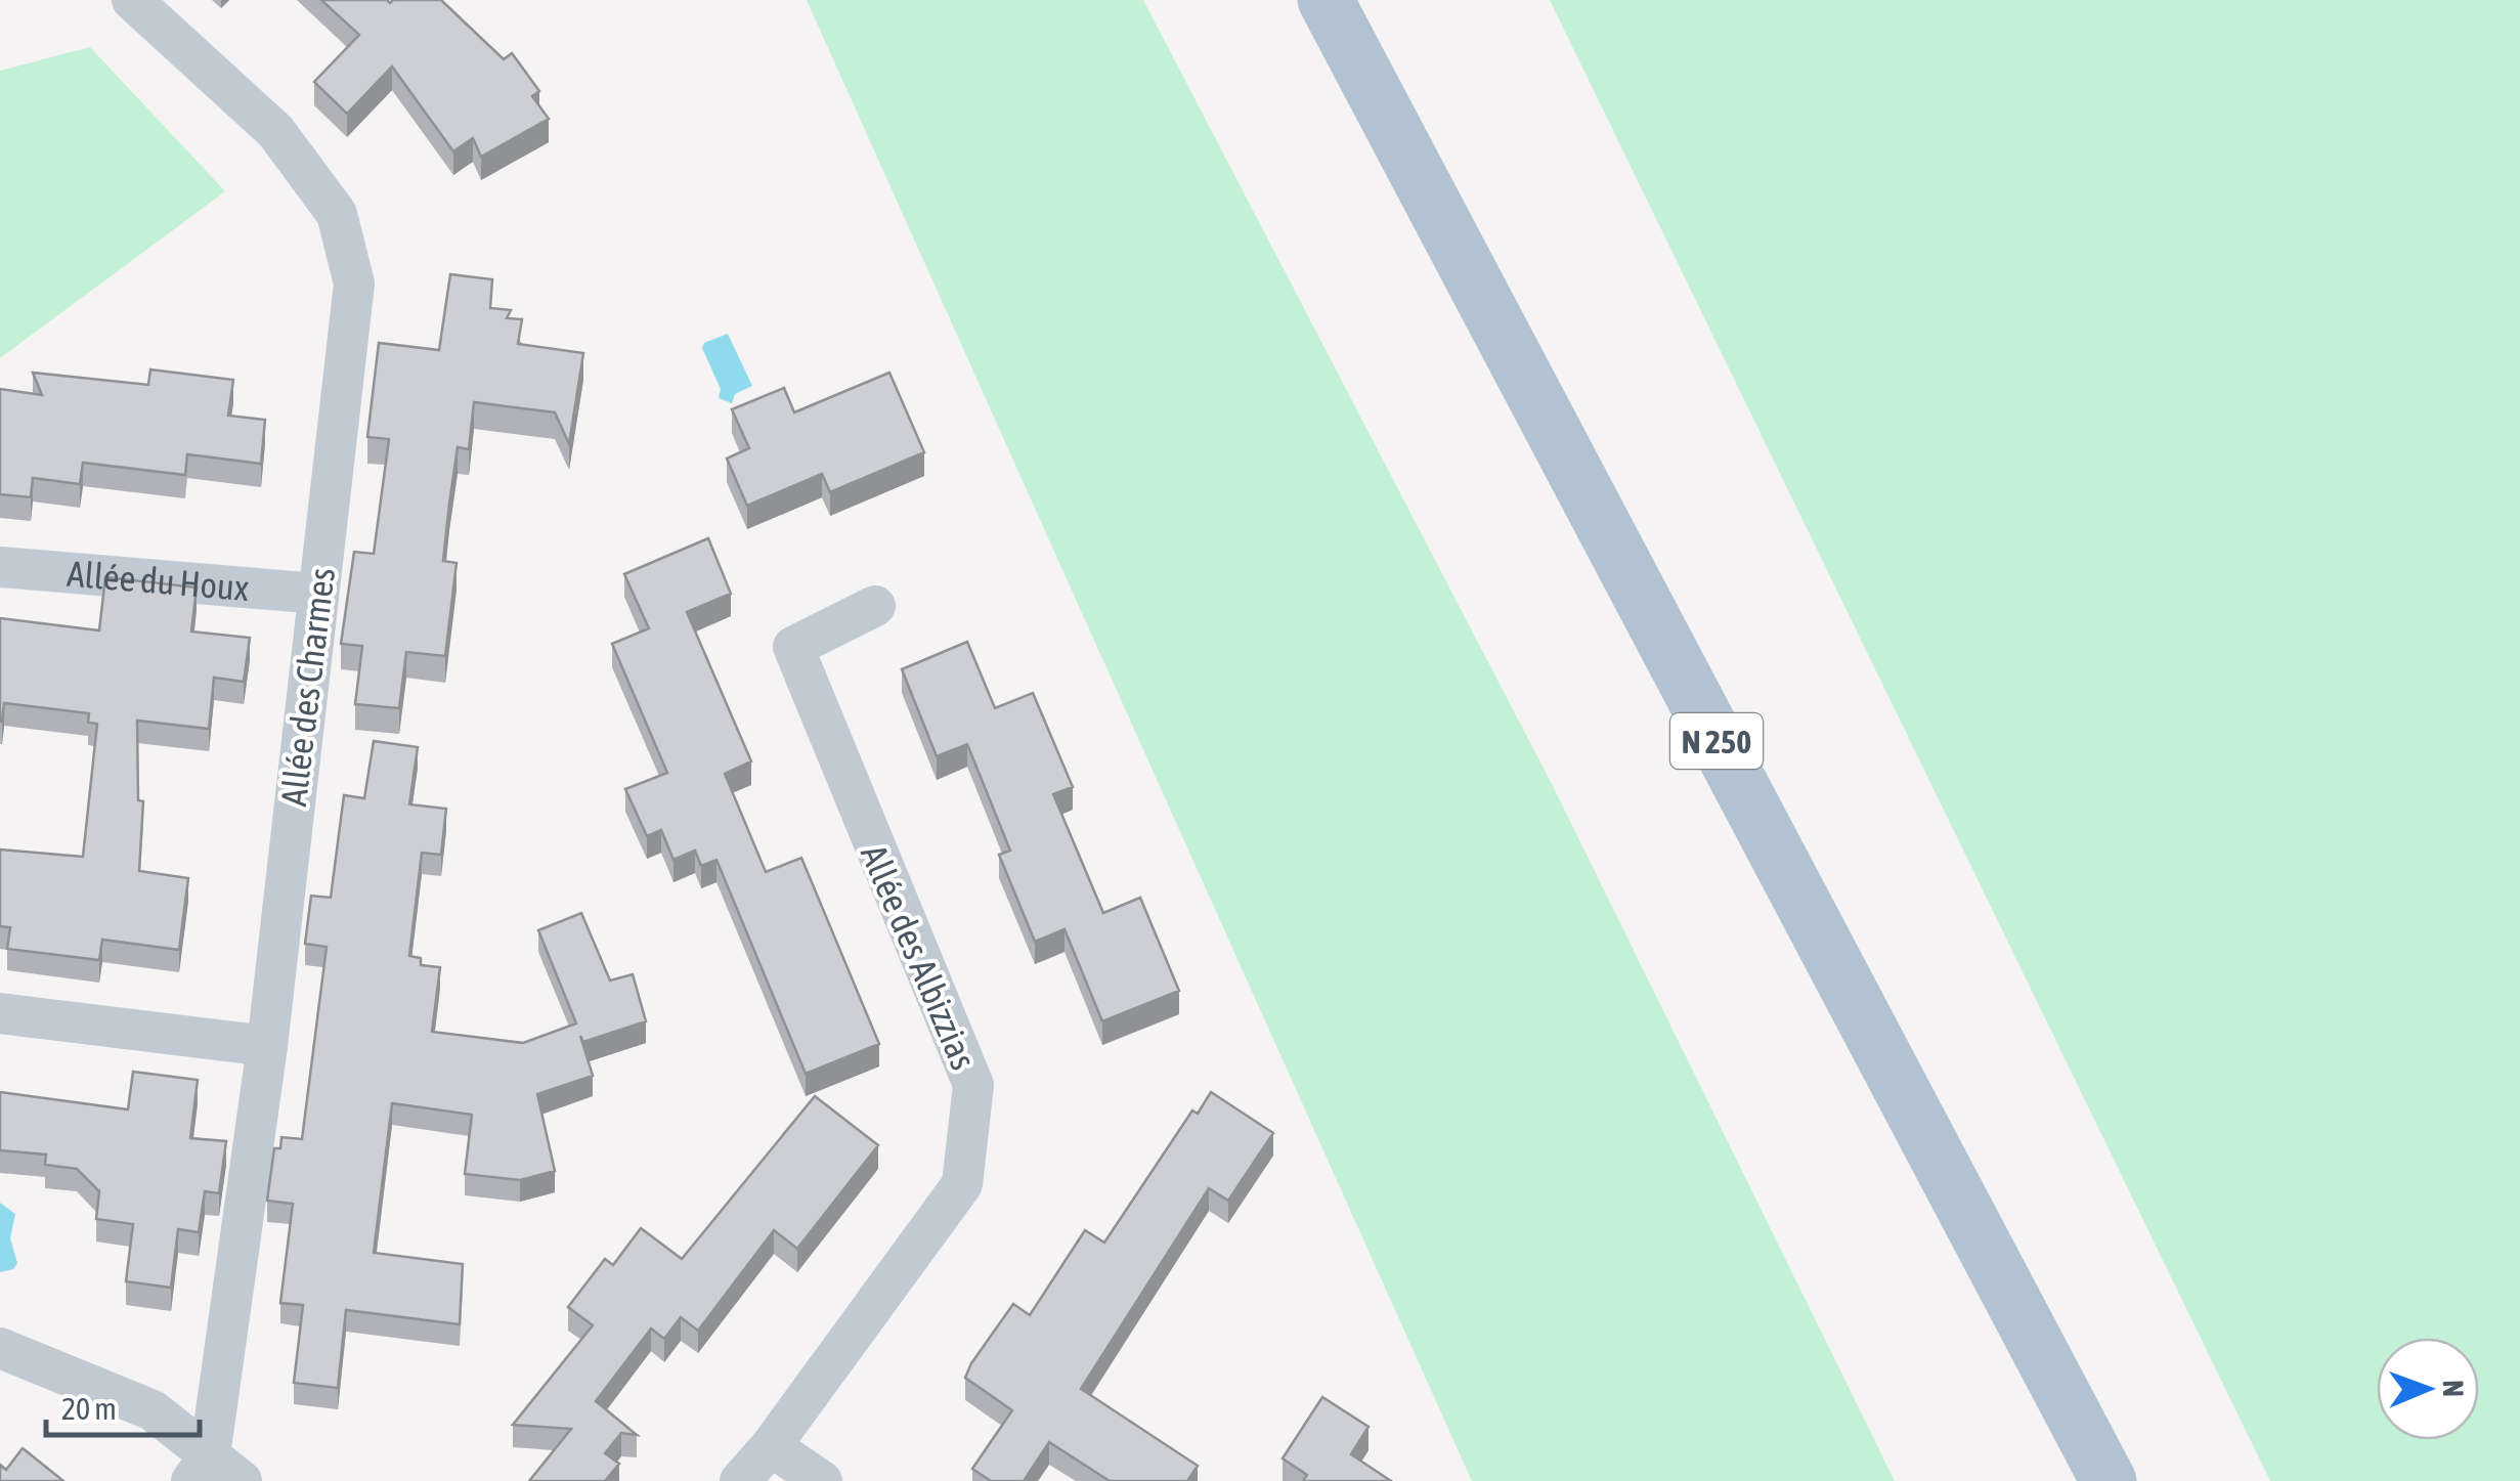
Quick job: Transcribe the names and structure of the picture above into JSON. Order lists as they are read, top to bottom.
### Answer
{
  "streets": {
    "main road": ["N 250"],
    "street": ["Allée du Houx", "Allée des Charmes", "Allée des Albizzias"]
  },
  "crossings": [
    ["Allée du Houx", "Allée des Charmes"]
  ],
  "scale_bar": "20 m",
  "north": "right"
}
